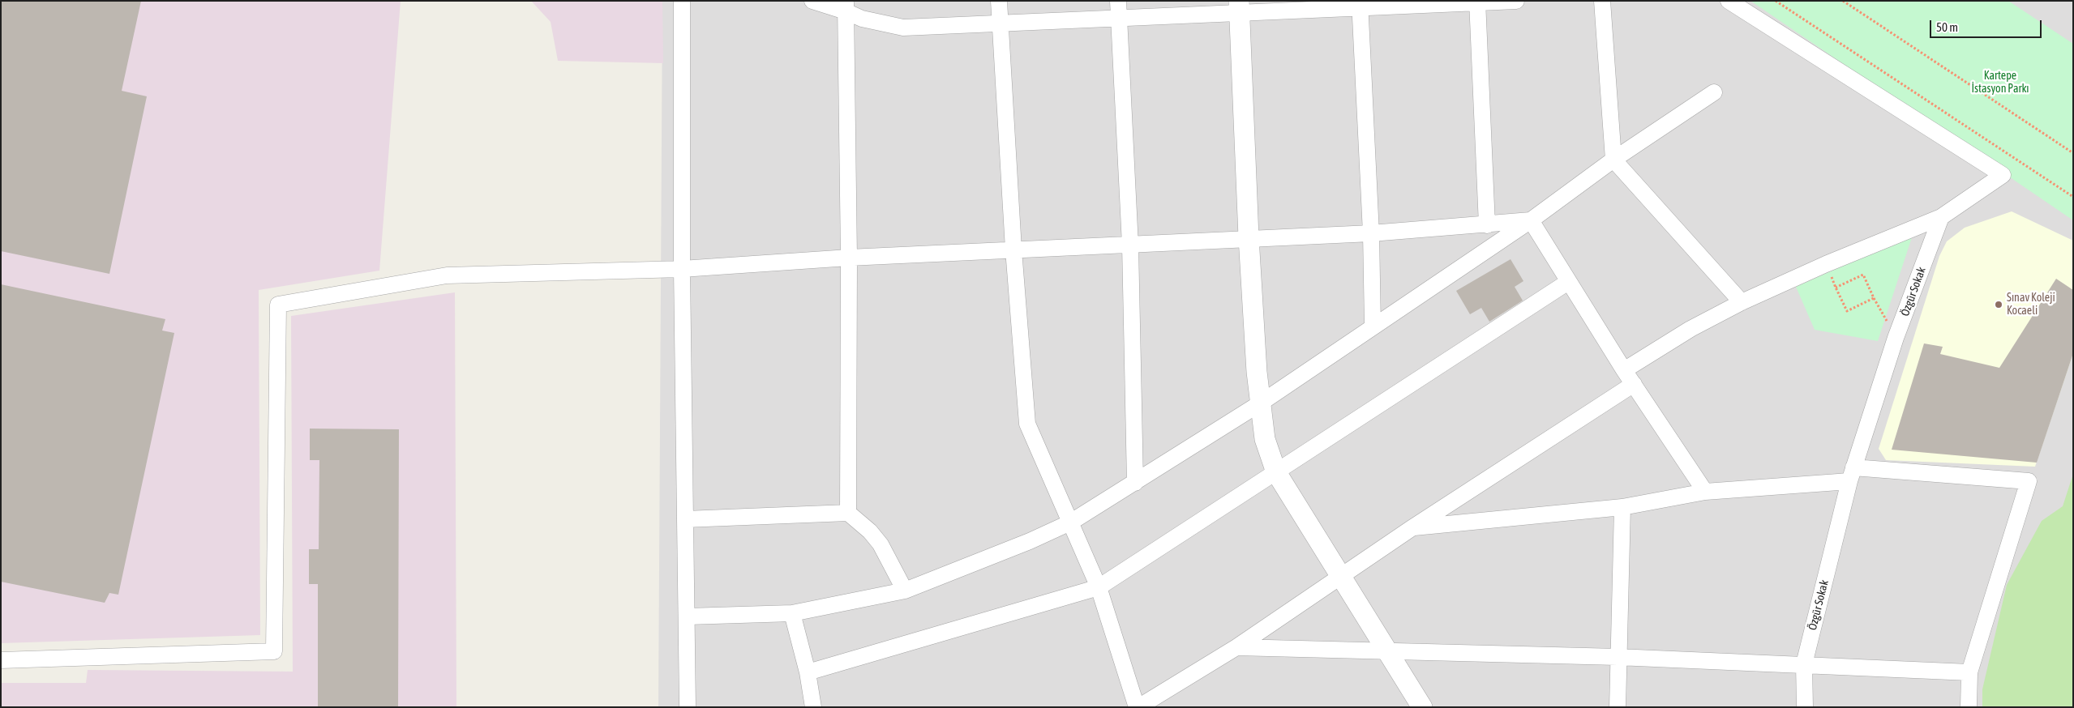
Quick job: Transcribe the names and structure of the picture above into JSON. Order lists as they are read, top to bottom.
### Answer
{
  "streets": {
    "street": ["Özgür Sokak"]
  },
  "parks": ["Kartepe İstasyon Parkı"],
  "places": ["Sınav Koleji Kocaeli"],
  "scale_bar": "50 m"
}
